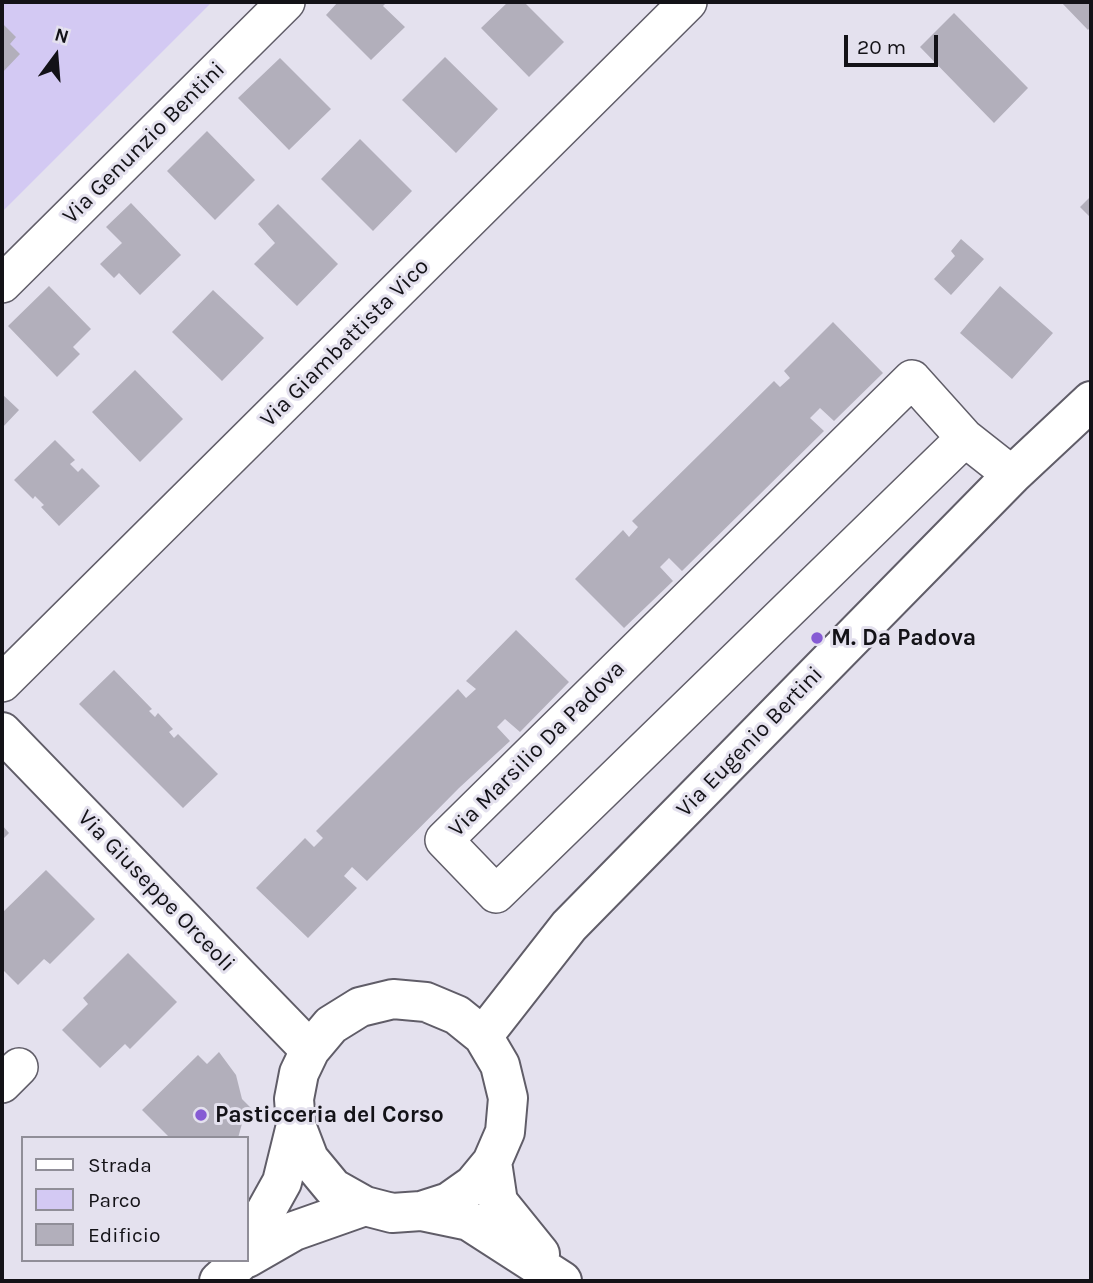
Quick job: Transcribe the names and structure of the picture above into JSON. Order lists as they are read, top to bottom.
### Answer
{
  "streets": {
    "street": [
      "Via Genunzio Bentini",
      "Via Giambattista Vico",
      "Via Eugenio Bertini",
      "Via Marsilio Da Padova",
      "Via Giuseppe Orceoli"
    ]
  },
  "crossings": [
    ["Via Eugenio Bertini", "Via Marsilio Da Padova"],
    ["Via Eugenio Bertini", "Via Giuseppe Orceoli"]
  ],
  "places": ["M. Da Padova", "Pasticceria del Corso"],
  "legend": ["Strada", "Parco", "Edificio"],
  "scale_bar": "20 m",
  "north": "top"
}
